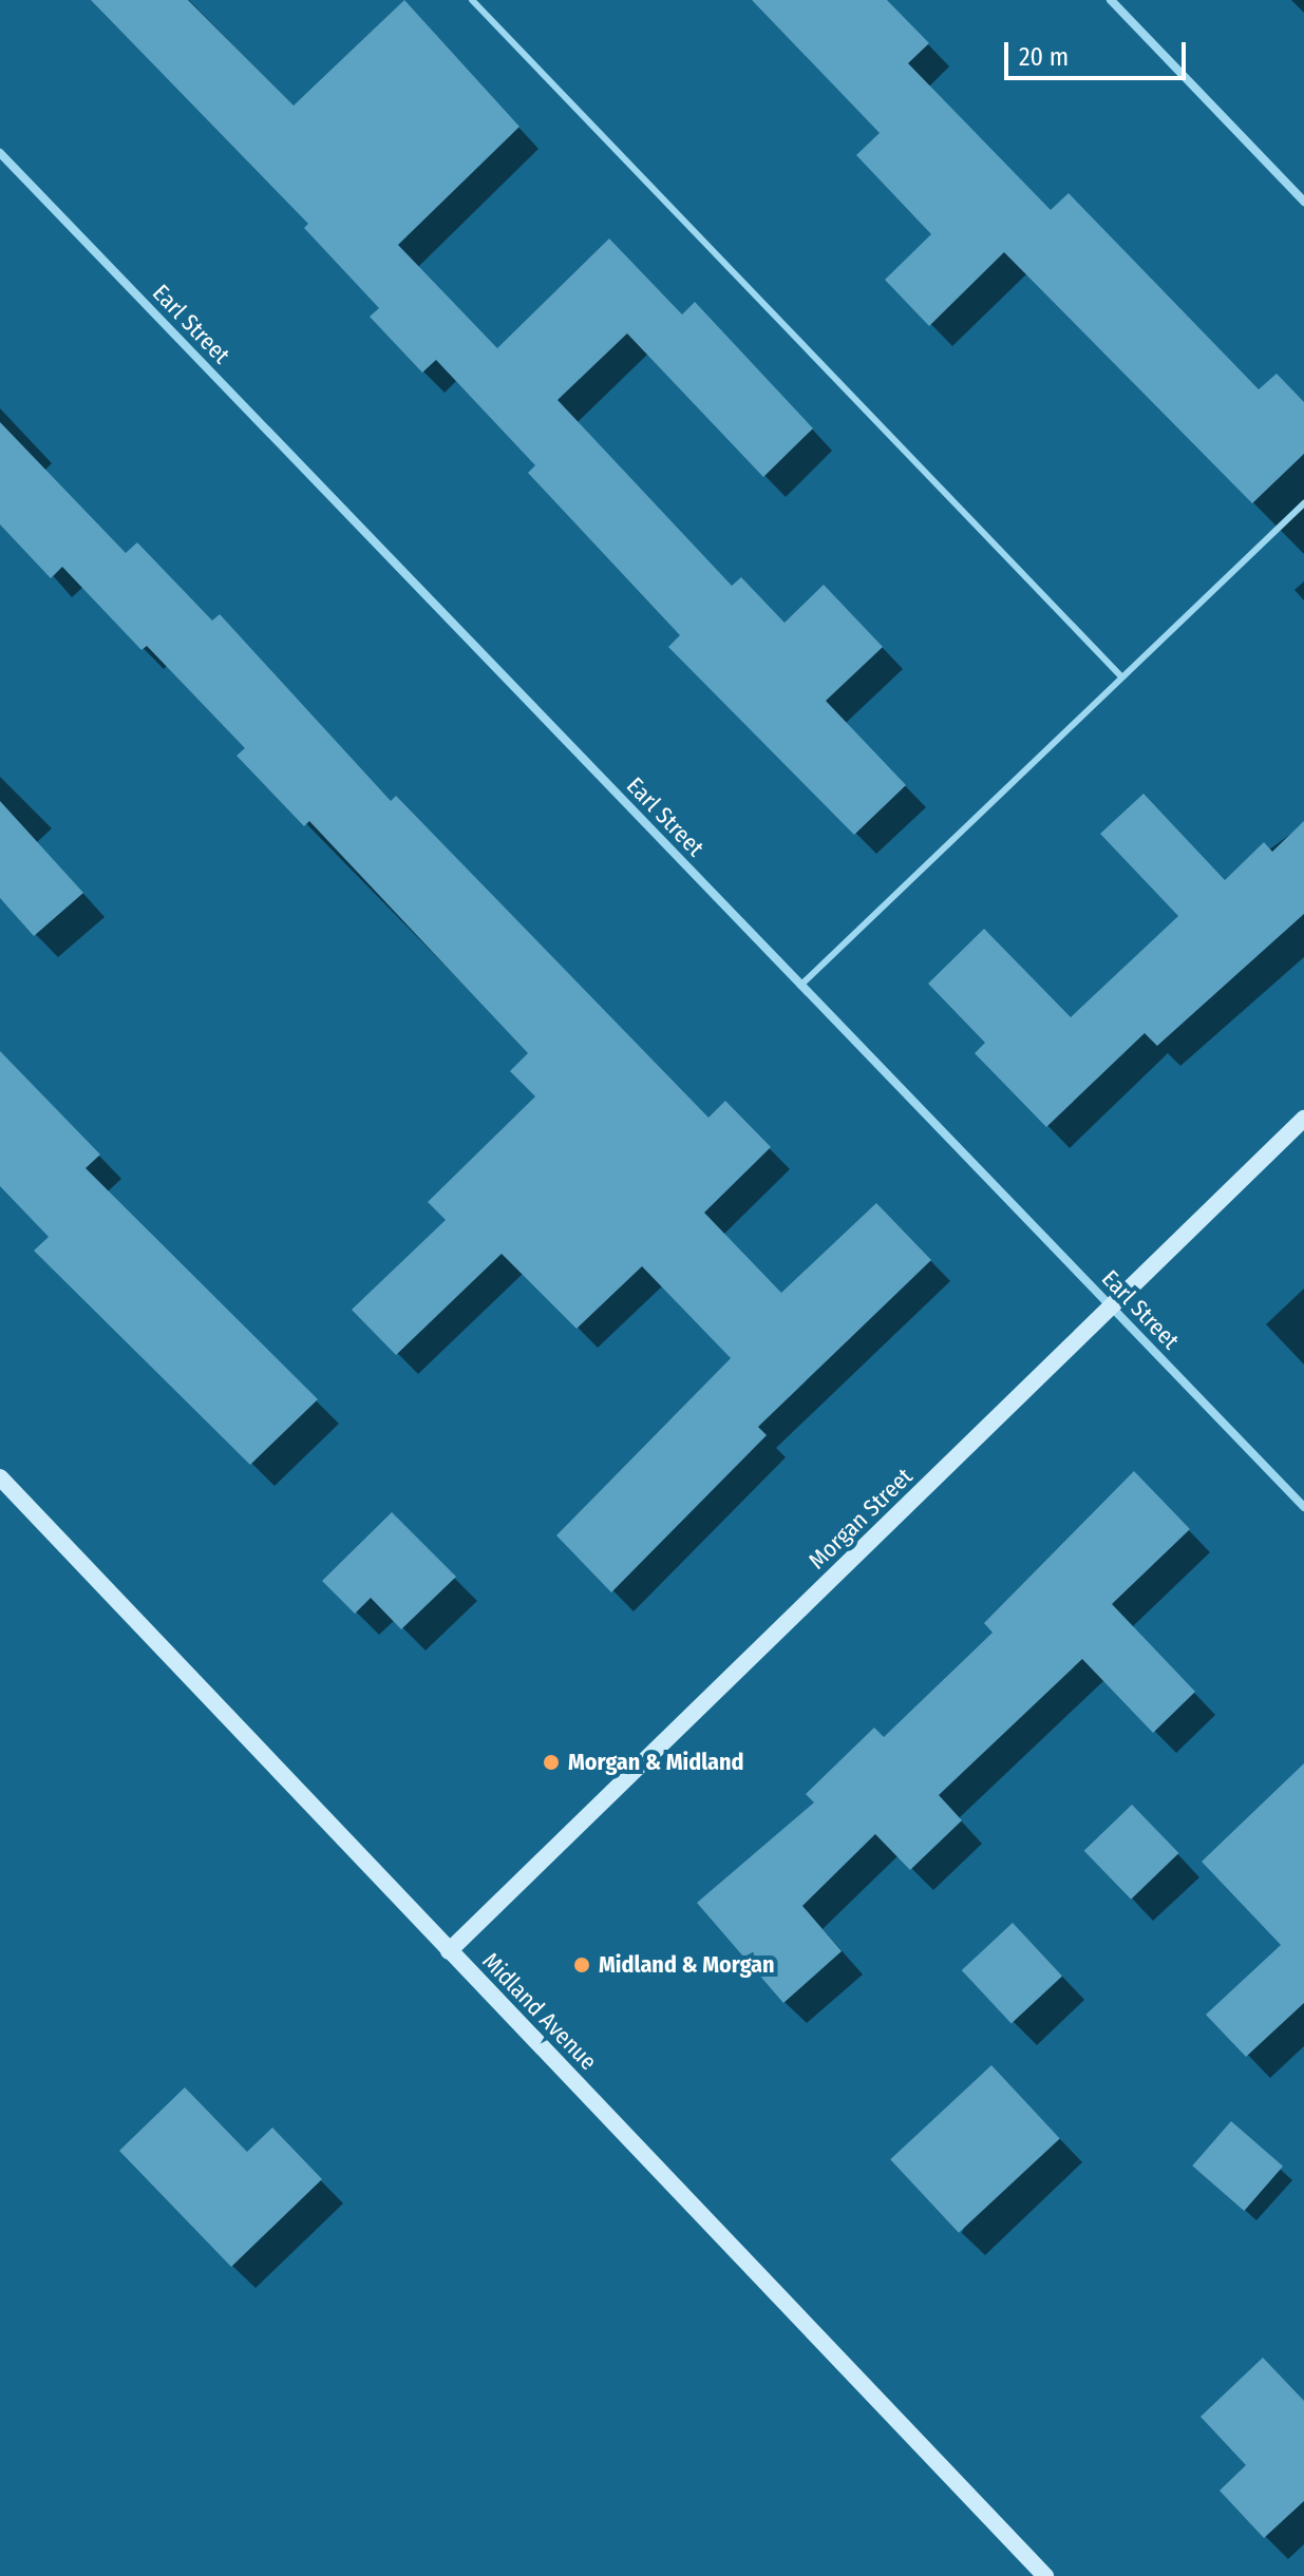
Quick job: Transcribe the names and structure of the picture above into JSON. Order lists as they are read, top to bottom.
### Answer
{
  "streets": {
    "street": ["Earl Street", "Morgan Street", "Midland Avenue"]
  },
  "crossings": [
    ["Earl Street", "Morgan Street"],
    ["Morgan Street", "Midland Avenue"]
  ],
  "places": ["Morgan & Midland", "Midland & Morgan"],
  "scale_bar": "20 m"
}
